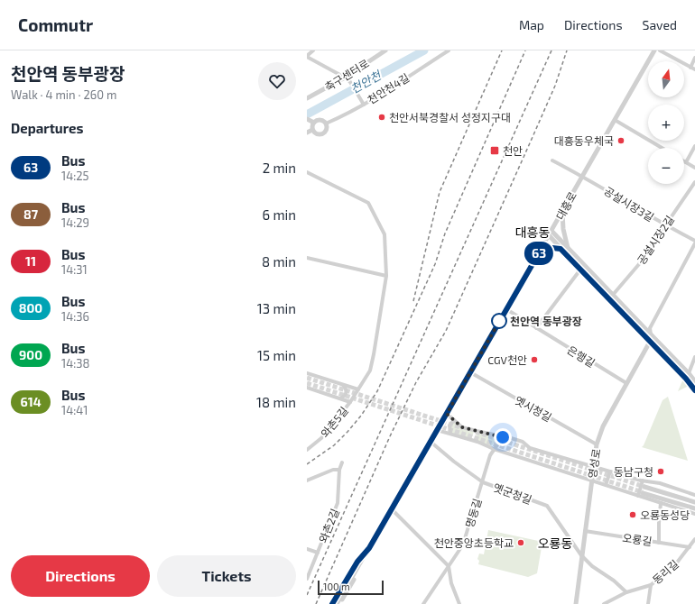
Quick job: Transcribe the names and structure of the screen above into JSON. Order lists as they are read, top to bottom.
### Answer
{
  "streets": {
    "street": [
      "축구센터로",
      "천안천4길",
      "공설시장3길",
      "대흥로",
      "공설시장2길",
      "은행길",
      "옛시청길",
      "와촌5길",
      "영성로",
      "옛군청길",
      "명동길",
      "와촌2길",
      "오룡길",
      "동리길"
    ]
  },
  "crossings": [
    ["공설시장3길", "대흥로"],
    ["공설시장3길", "공설시장2길"],
    ["대흥로", "은행길"],
    ["대흥로", "옛시청길"],
    ["대흥로", "옛군청길"],
    ["은행길", "영성로"],
    ["옛시청길", "영성로"],
    ["영성로", "옛군청길"],
    ["영성로", "오룡길"],
    ["옛군청길", "명동길"],
    ["오룡길", "동리길"]
  ],
  "districts": ["대흥동", "오룡동"],
  "water": ["천안천"],
  "places": {
    "other": [
      "천안서북경찰서 성정지구대",
      "대흥동우체국",
      "천안역 동부광장",
      "CGV천안",
      "동남구청",
      "오룡동성당",
      "천안중앙초등학교"
    ],
    "transit": ["천안"]
  },
  "lines": ["bus line 63"],
  "scale_bar": "100 m",
  "north": "top",
  "page": {
    "header": "Commutr",
    "nav": ["Map", "Directions", "Saved"],
    "heading": [
      ["천안역 동부광장", "Walk · 4 min · 260 m"],
      "Departures"
    ],
    "on_map": "63",
    "map_buttons": ["+", "−"],
    "list": [
      {
        "mark": "63",
        "name": "Bus",
        "note": "14:25",
        "value": "2 min"
      },
      {
        "mark": "87",
        "name": "Bus",
        "note": "14:29",
        "value": "6 min"
      },
      {
        "mark": "11",
        "name": "Bus",
        "note": "14:31",
        "value": "8 min"
      },
      {
        "mark": "800",
        "name": "Bus",
        "note": "14:36",
        "value": "13 min"
      },
      {
        "mark": "900",
        "name": "Bus",
        "note": "14:38",
        "value": "15 min"
      },
      {
        "mark": "614",
        "name": "Bus",
        "note": "14:41",
        "value": "18 min"
      }
    ],
    "buttons": ["Directions", "Tickets"],
    "scale": "100 m"
  }
}
